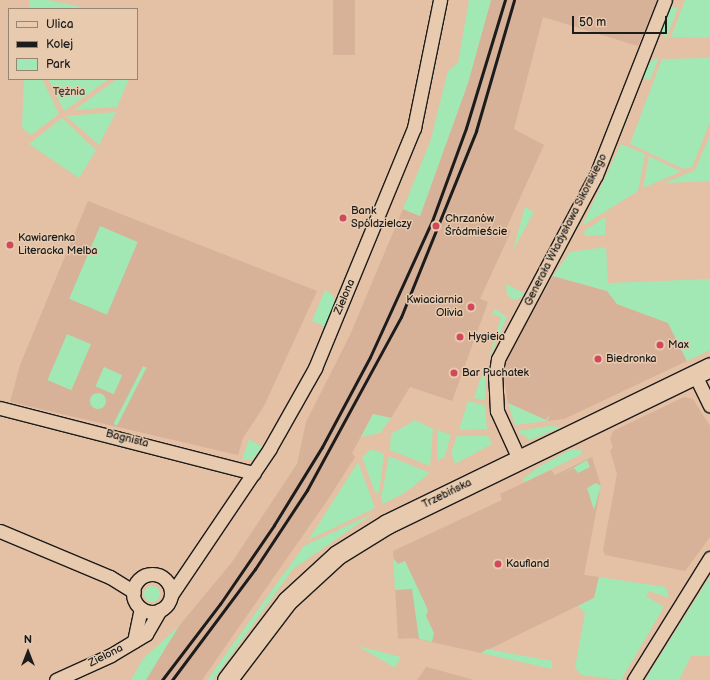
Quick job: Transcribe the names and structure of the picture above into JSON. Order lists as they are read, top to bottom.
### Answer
{
  "streets": {
    "street": [
      "Generała Władysława Sikorskiego",
      "Zielona",
      "Bagnista",
      "Trzebińska"
    ]
  },
  "crossings": [
    ["Generała Władysława Sikorskiego", "Trzebińska"],
    ["Zielona", "Bagnista"]
  ],
  "parks": ["Tężnia"],
  "places": [
    "Bank Spóldzielczy",
    "Chrzanów Śródmieście",
    "Kawiarenka Literacka Melba",
    "Kwiaciarnia Olivia",
    "Hygieia",
    "Max",
    "Biedronka",
    "Bar Puchatek",
    "Kaufland"
  ],
  "legend": ["Ulica", "Kolej", "Park"],
  "scale_bar": "50 m",
  "north": "top"
}
